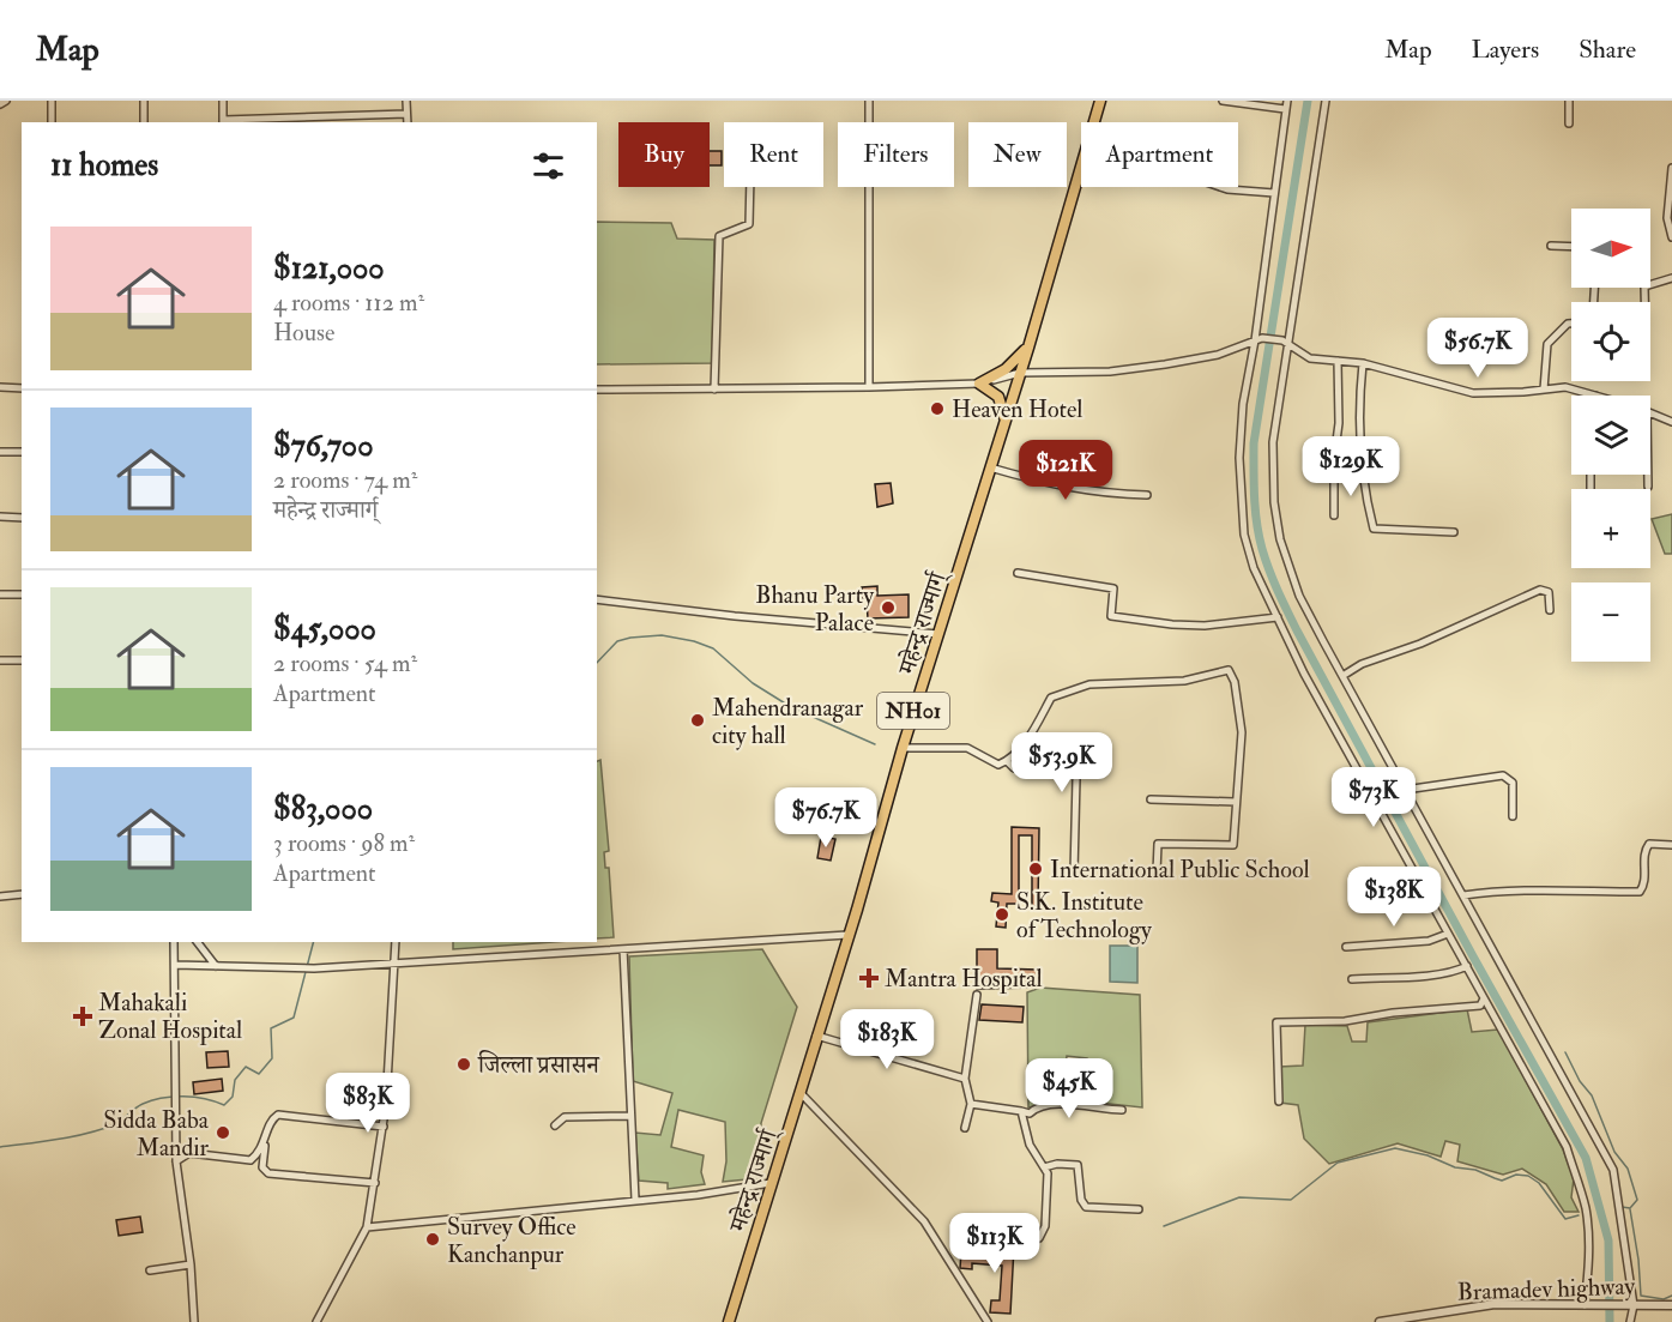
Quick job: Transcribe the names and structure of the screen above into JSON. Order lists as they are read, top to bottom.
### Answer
{
  "streets": {
    "highway": ["महेन्द्र राज्मार्ग्", "NH01"],
    "street": ["Bramadev highway"]
  },
  "places": {
    "other": [
      "Heaven Hotel",
      "Bhanu Party Palace",
      "Mahendranagar city hall",
      "International Public School",
      "S.K. Institute of Technology",
      "जिल्ला प्रसासन",
      "Sidda Baba Mandir",
      "Survey Office Kanchanpur"
    ],
    "health": ["Mantra Hospital", "Mahakali Zonal Hospital"]
  },
  "north": "right",
  "page": {
    "header": "Map",
    "nav": ["Map", "Layers", "Share"],
    "chip": [
      "Buy",
      "Rent",
      "Filters",
      "New",
      "Apartment"
    ],
    "heading": "11 homes",
    "map_buttons": ["+", "−"],
    "list": [
      {
        "name": "$121,000",
        "note": "4 rooms · 112 m² · House"
      },
      {
        "name": "$76,700",
        "note": "2 rooms · 74 m² · महेन्द्र राज्मार्ग्"
      },
      {
        "name": "$45,000",
        "note": "2 rooms · 54 m² · Apartment"
      },
      {
        "name": "$83,000",
        "note": "3 rooms · 98 m² · Apartment"
      }
    ],
    "price": [
      "$56.7K",
      "$129K",
      "$121K",
      "$53.9K",
      "$73K",
      "$76.7K",
      "$138K",
      "$183K",
      "$45K",
      "$83K",
      "$113K"
    ]
  }
}
